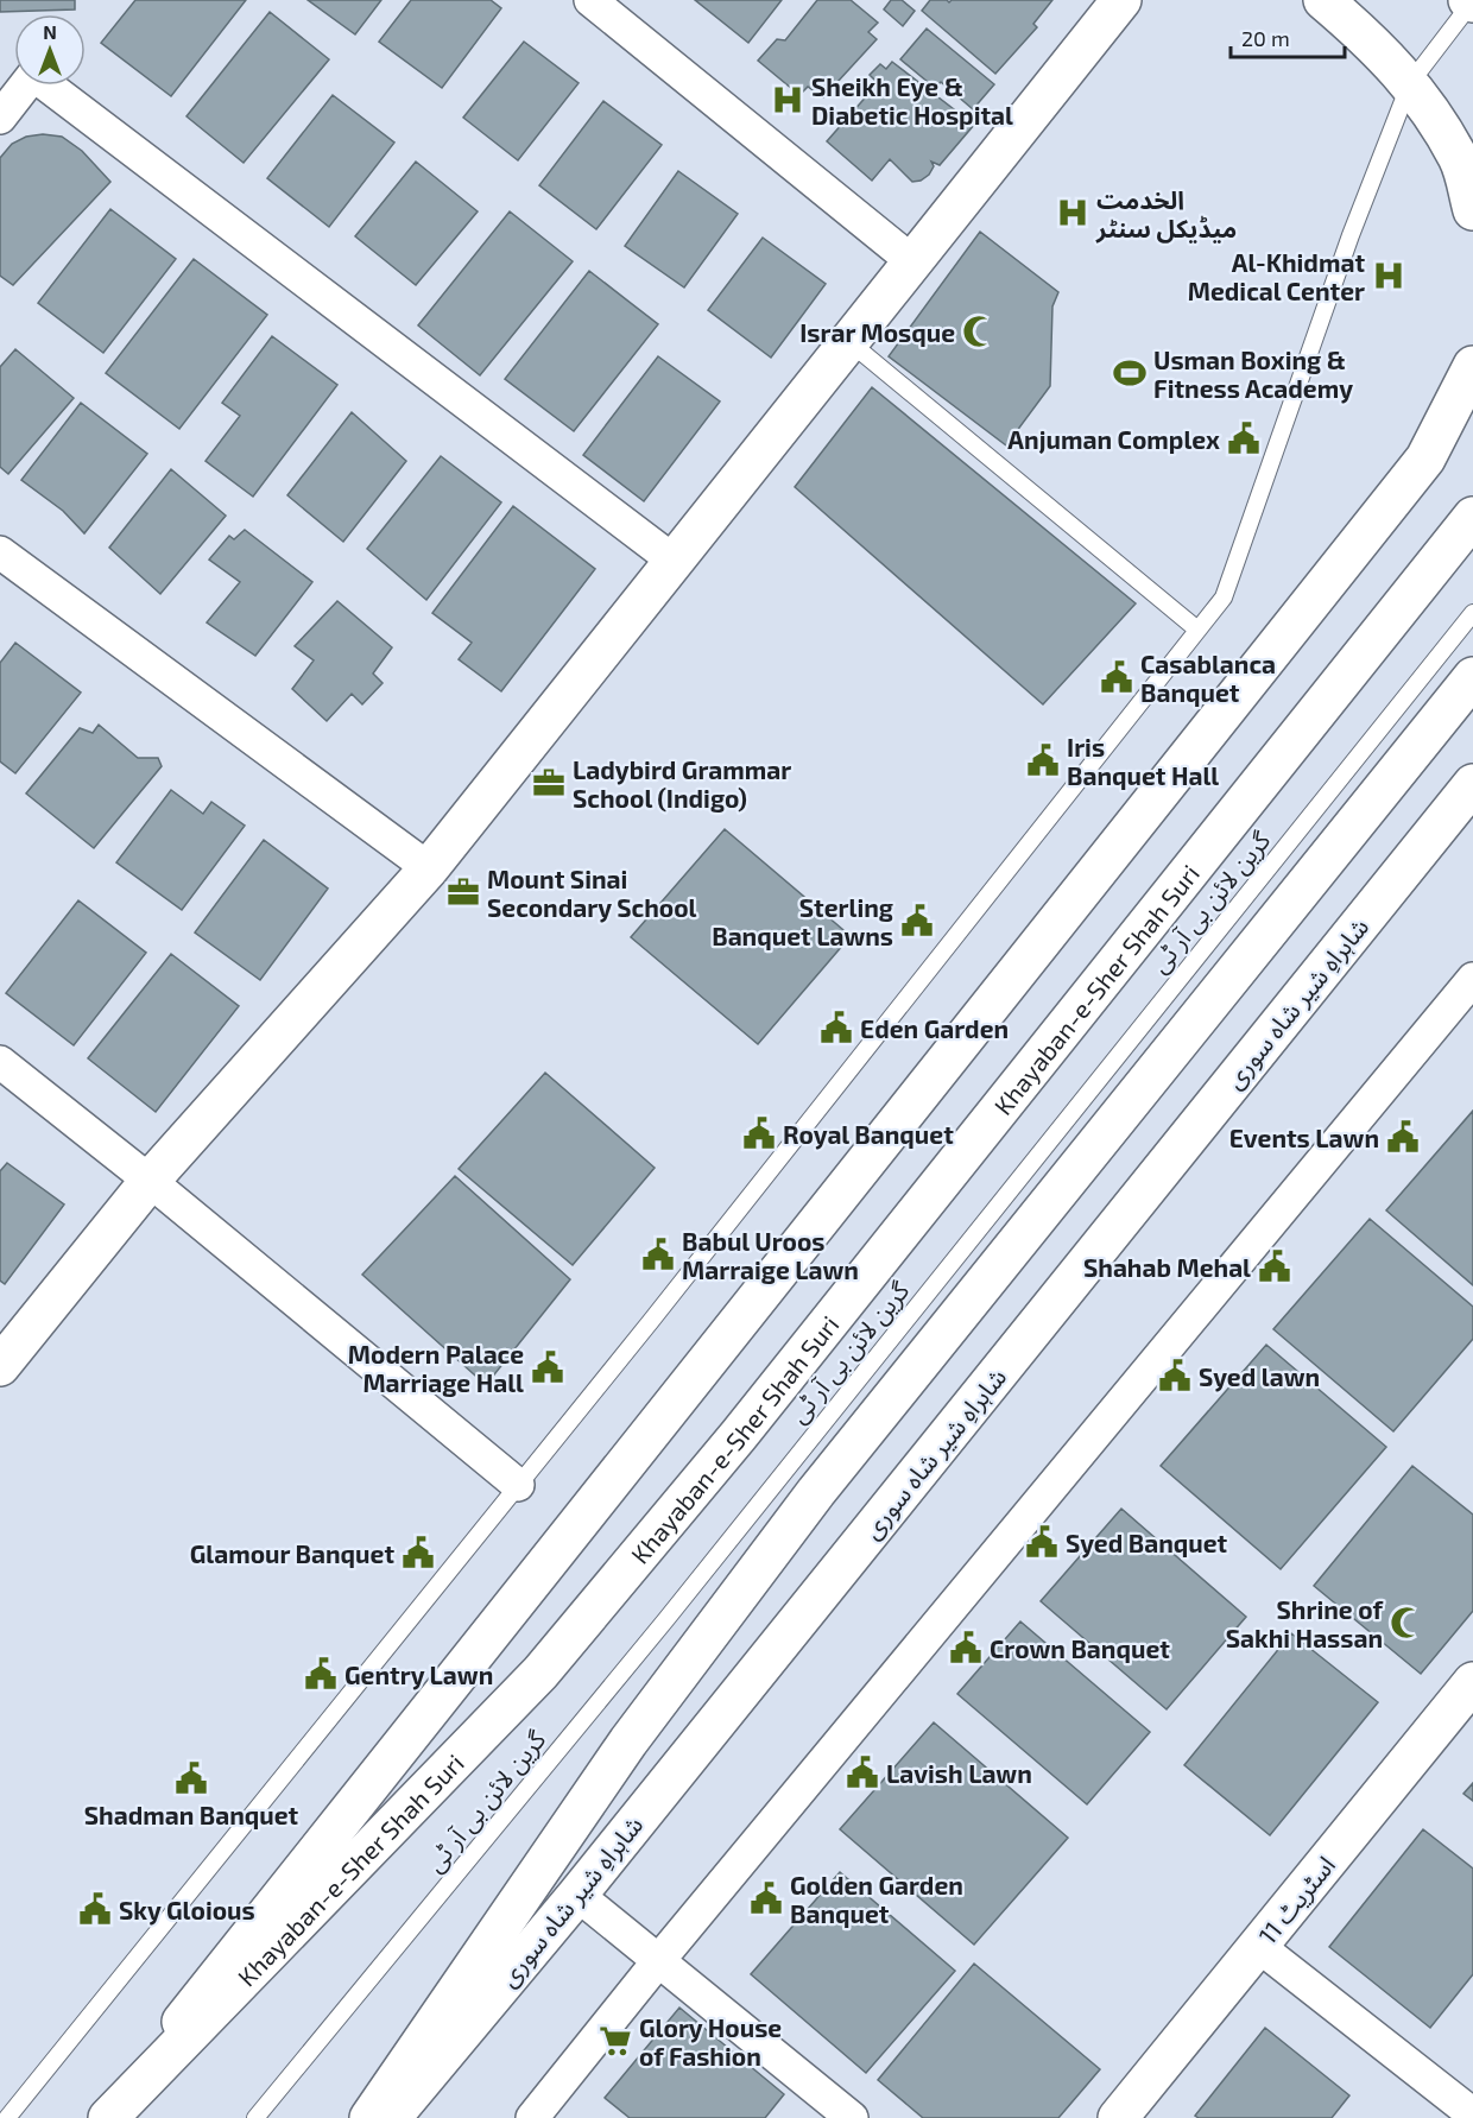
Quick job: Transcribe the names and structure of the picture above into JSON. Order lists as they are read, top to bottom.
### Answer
{
  "streets": {
    "main road": ["Khayaban-e-Sher Shah Suri", "شاہراہِ شیر شاہ سوری", "اسٹریٹ 11"],
    "lane": ["گرین لائن بی آر ٹی"]
  },
  "places": {
    "hospital": ["Sheikh Eye & Diabetic Hospital", "الخدمت میڈیکل سنٹر", "Al-Khidmat Medical Center"],
    "mosque": ["Israr Mosque", "Shrine of Sakhi Hassan"],
    "sports": ["Usman Boxing & Fitness Academy"],
    "public building": [
      "Anjuman Complex",
      "Casablanca Banquet",
      "Iris Banquet Hall",
      "Sterling Banquet Lawns",
      "Eden Garden",
      "Royal Banquet",
      "Events Lawn",
      "Babul Uroos Marraige Lawn",
      "Shahab Mehal",
      "Modern Palace Marriage Hall",
      "Syed lawn",
      "Syed Banquet",
      "Glamour Banquet",
      "Crown Banquet",
      "Gentry Lawn",
      "Lavish Lawn",
      "Shadman Banquet",
      "Golden Garden Banquet",
      "Sky Gloious"
    ],
    "office": ["Ladybird Grammar School (Indigo)", "Mount Sinai Secondary School"],
    "supermarket": ["Glory House of Fashion"]
  },
  "scale_bar": "20 m",
  "north": "top"
}
